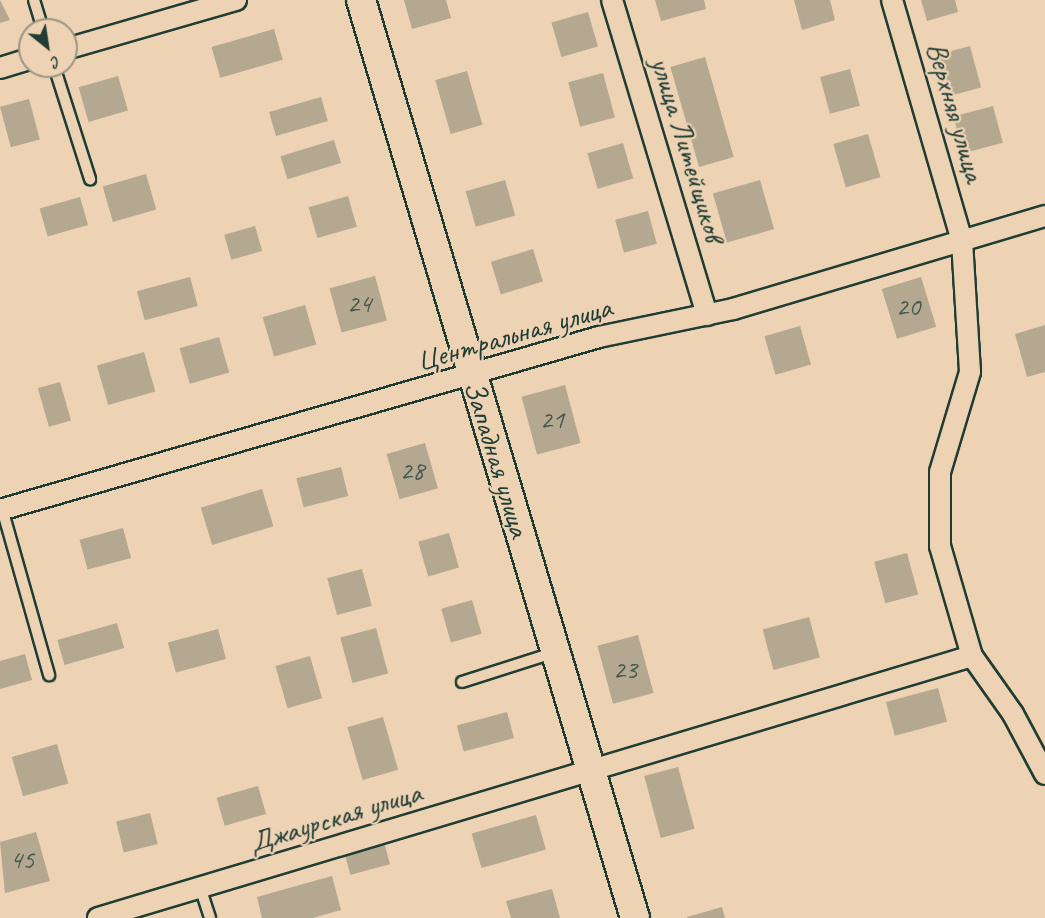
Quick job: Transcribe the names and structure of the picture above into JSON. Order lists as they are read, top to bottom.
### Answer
{
  "streets": {
    "main road": ["Западная улица"],
    "street": [
      "Верхняя улица",
      "улица Литейщиков",
      "Центральная улица",
      "Джаурская улица"
    ]
  },
  "crossings": [
    ["Верхняя улица", "Центральная улица"],
    ["Верхняя улица", "Джаурская улица"],
    ["улица Литейщиков", "Центральная улица"],
    ["Центральная улица", "Западная улица"],
    ["Западная улица", "Джаурская улица"]
  ],
  "house_numbers": [
    "24",
    "20",
    "21",
    "28",
    "23",
    "45"
  ],
  "north": "bottom right"
}
